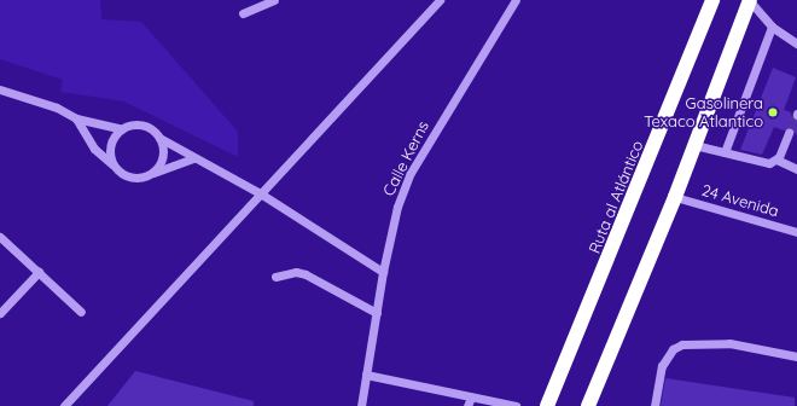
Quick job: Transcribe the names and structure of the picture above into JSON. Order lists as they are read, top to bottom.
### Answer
{
  "streets": {
    "highway": ["Ruta al Atlántico"],
    "street": ["Calle Kerns", "24 Avenida"]
  },
  "places": ["Gasolinera Texaco Atlantico"]
}
